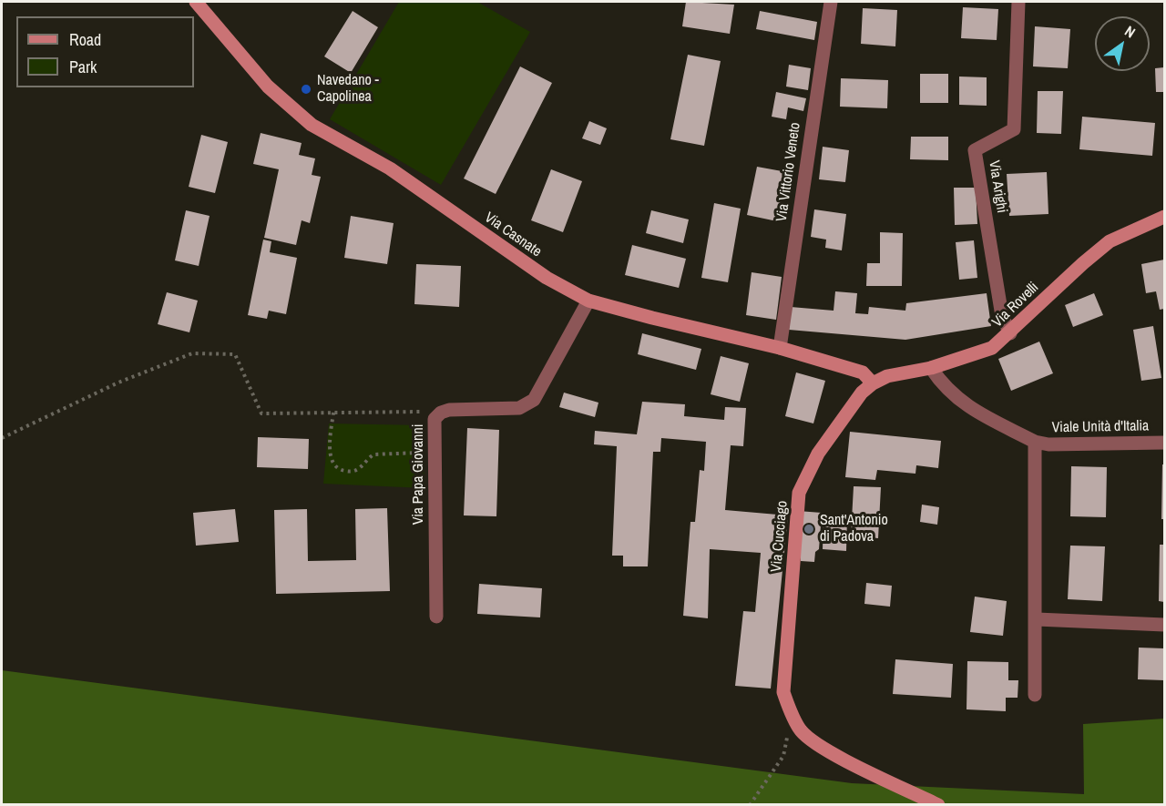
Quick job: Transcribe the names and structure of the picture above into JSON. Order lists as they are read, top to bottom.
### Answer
{
  "streets": {
    "street": [
      "Via Vittorio Veneto",
      "Via Arighi",
      "Via Casnate",
      "Via Rovelli",
      "Viale Unità d'Italia",
      "Via Papa Giovanni",
      "Via Cucciago"
    ]
  },
  "crossings": [
    ["Via Vittorio Veneto", "Via Casnate"],
    ["Via Arighi", "Via Rovelli"],
    ["Via Casnate", "Via Rovelli"],
    ["Via Casnate", "Via Papa Giovanni"],
    ["Via Casnate", "Via Cucciago"],
    ["Via Rovelli", "Viale Unità d'Italia"],
    ["Via Rovelli", "Via Cucciago"]
  ],
  "places": ["Navedano - Capolinea", "Sant'Antonio di Padova"],
  "legend": ["Road", "Park"],
  "north": "top right"
}
